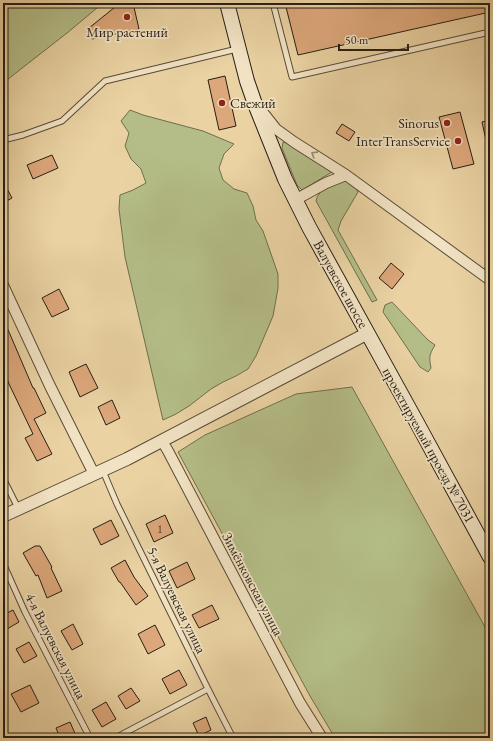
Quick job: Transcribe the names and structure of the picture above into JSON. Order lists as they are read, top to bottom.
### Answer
{
  "streets": {
    "main road": ["Валуевское шоссе", "проектируемый проезд № 7031"],
    "street": ["Зимёнковская улица"],
    "lane": ["5-я Валуевская улица", "4-я Валуевская улица"]
  },
  "crossings": [
    ["Валуевское шоссе", "проектируемый проезд № 7031"],
    ["Валуевское шоссе", "Зимёнковская улица"],
    ["Валуевское шоссе", "5-я Валуевская улица"]
  ],
  "places": [
    "Мир растений",
    "Свежий",
    "Sinorus",
    "InterTransService"
  ],
  "house_numbers": ["1"],
  "scale_bar": "50 m"
}
